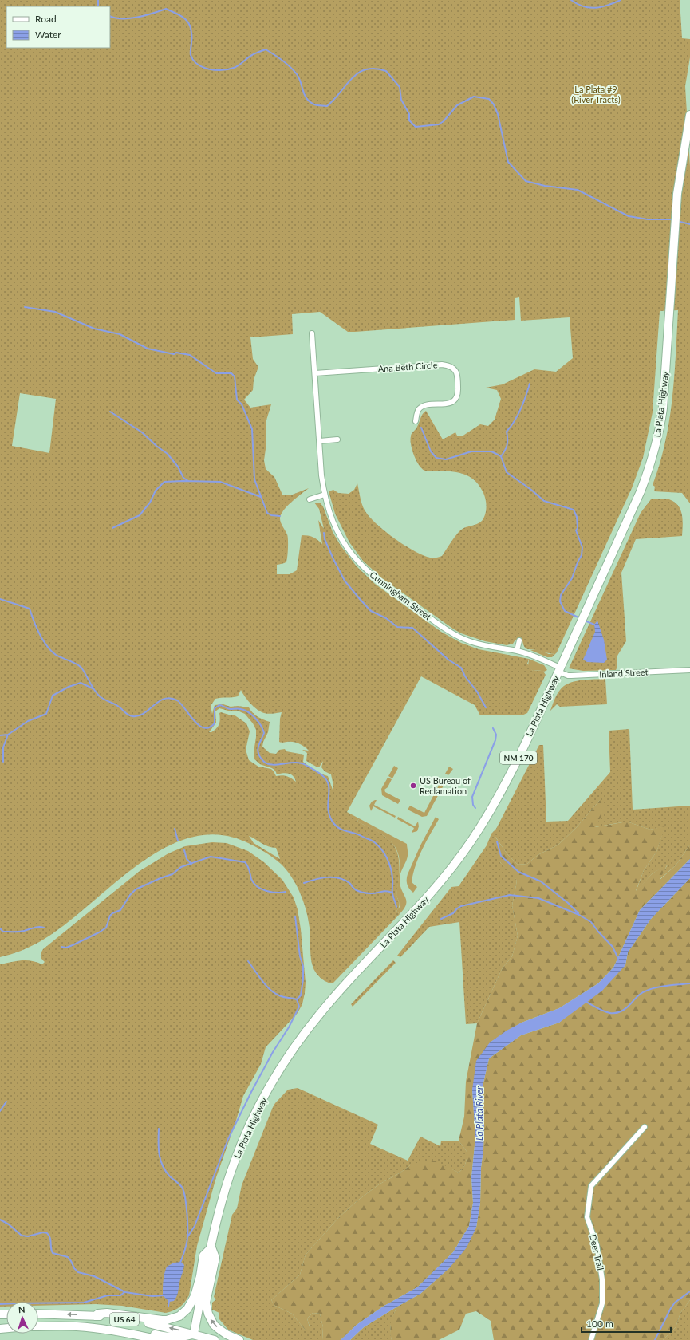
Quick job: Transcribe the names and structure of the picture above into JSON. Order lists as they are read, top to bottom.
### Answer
{
  "streets": {
    "highway": ["La Plata Highway", "NM 170", "US 64"],
    "street": [
      "Ana Beth Circle",
      "Cunningham Street",
      "Inland Street",
      "Deer Trail"
    ]
  },
  "crossings": [
    ["Ana Beth Circle", "Cunningham Street"],
    ["La Plata Highway", "Cunningham Street"],
    ["La Plata Highway", "Inland Street"],
    ["La Plata Highway", "US 64"],
    ["Cunningham Street", "Inland Street"]
  ],
  "water": ["La Plata River"],
  "parks": ["La Plata #9 (River Tracts)"],
  "places": ["US Bureau of Reclamation"],
  "legend": ["Road", "Water"],
  "scale_bar": "100 m",
  "north": "top"
}
